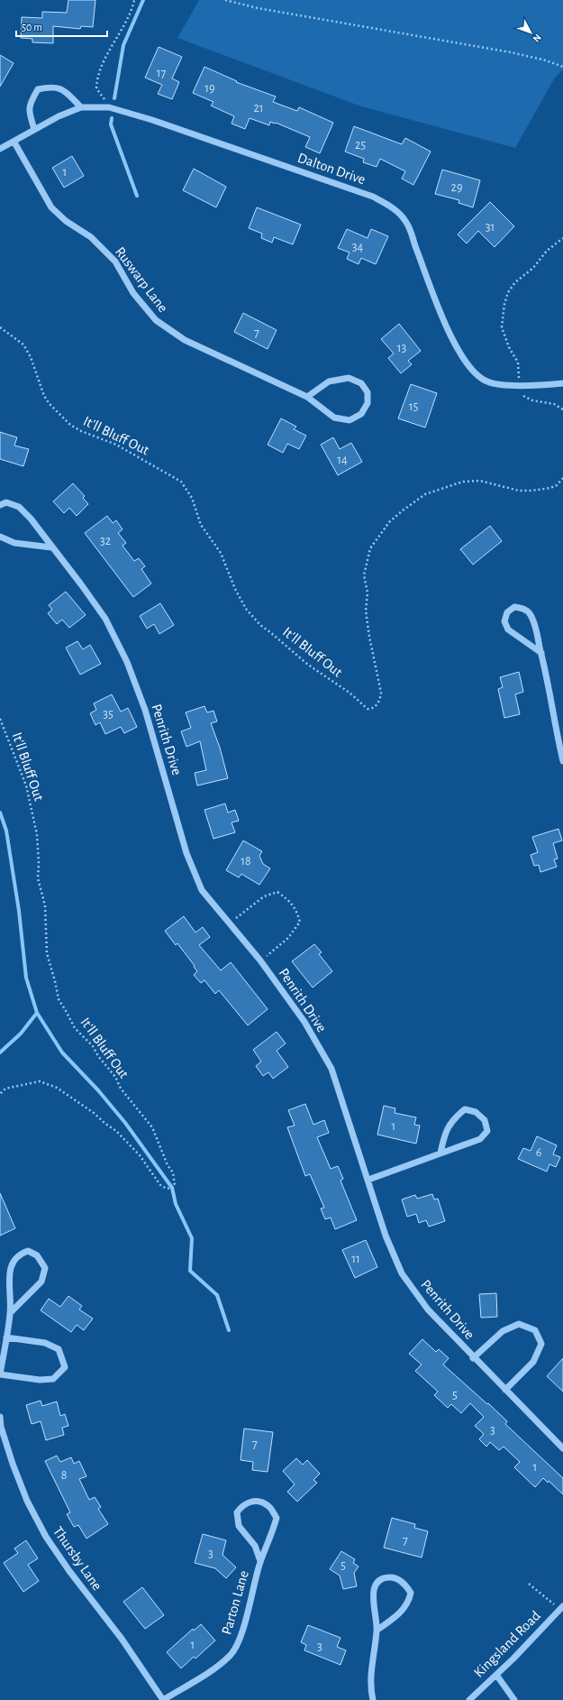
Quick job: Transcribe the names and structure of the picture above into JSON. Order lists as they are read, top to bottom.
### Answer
{
  "streets": {
    "street": [
      "Dalton Drive",
      "Ruswarp Lane",
      "Penrith Drive",
      "Thursby Lane",
      "Parton Lane",
      "Kingsland Road"
    ],
    "path": ["It'll Bluff Out"]
  },
  "crossings": [
    ["Dalton Drive", "Ruswarp Lane"],
    ["Thursby Lane", "Parton Lane"]
  ],
  "house_numbers": [
    "17",
    "19",
    "21",
    "25",
    "1",
    "29",
    "31",
    "34",
    "7",
    "13",
    "15",
    "14",
    "32",
    "35",
    "18",
    "1",
    "6",
    "11",
    "5",
    "3",
    "7",
    "1",
    "8",
    "7",
    "3",
    "5",
    "1",
    "3"
  ],
  "scale_bar": "50 m",
  "north": "bottom right"
}
